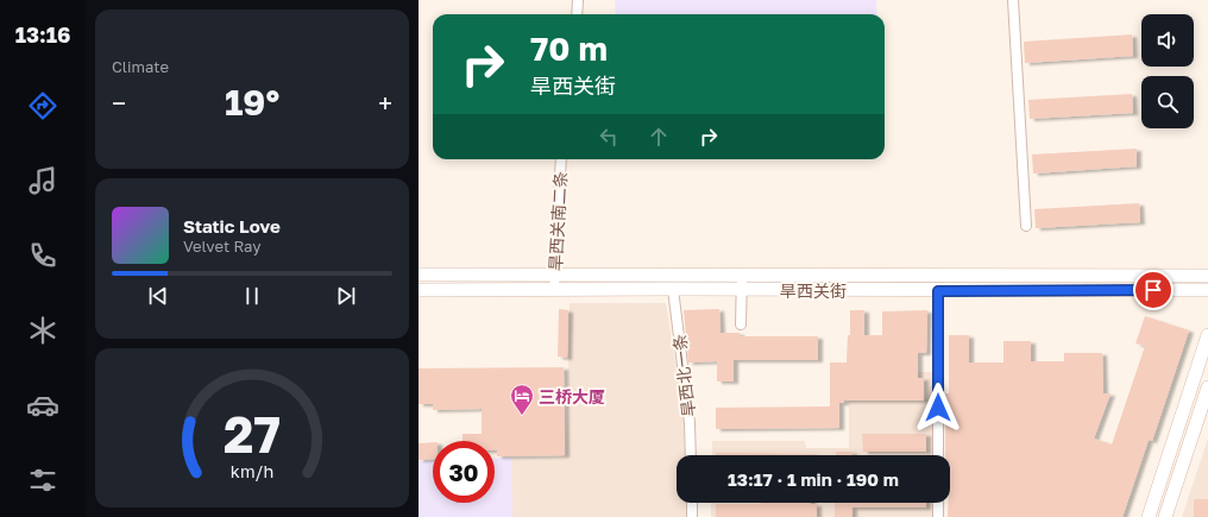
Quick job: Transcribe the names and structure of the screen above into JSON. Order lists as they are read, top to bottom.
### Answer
{
  "streets": {
    "main road": ["旱西关街"],
    "street": ["旱西关南二条", "旱西北一条"]
  },
  "crossings": [
    ["旱西关南二条", "旱西关街"],
    ["旱西关街", "旱西北一条"]
  ],
  "places": {
    "hotel": ["三桥大厦"]
  },
  "page": {
    "tabs": "13:16",
    "tile": "Climate",
    "turn": ["70 m", "旱西关街"],
    "heat": ["−", "19°", "+"],
    "song": ["Static Love", "Velvet Ray"],
    "limit": "30",
    "trip": "13:17 · 1 min · 190 m",
    "gauge": ["27", "km/h"]
  }
}
